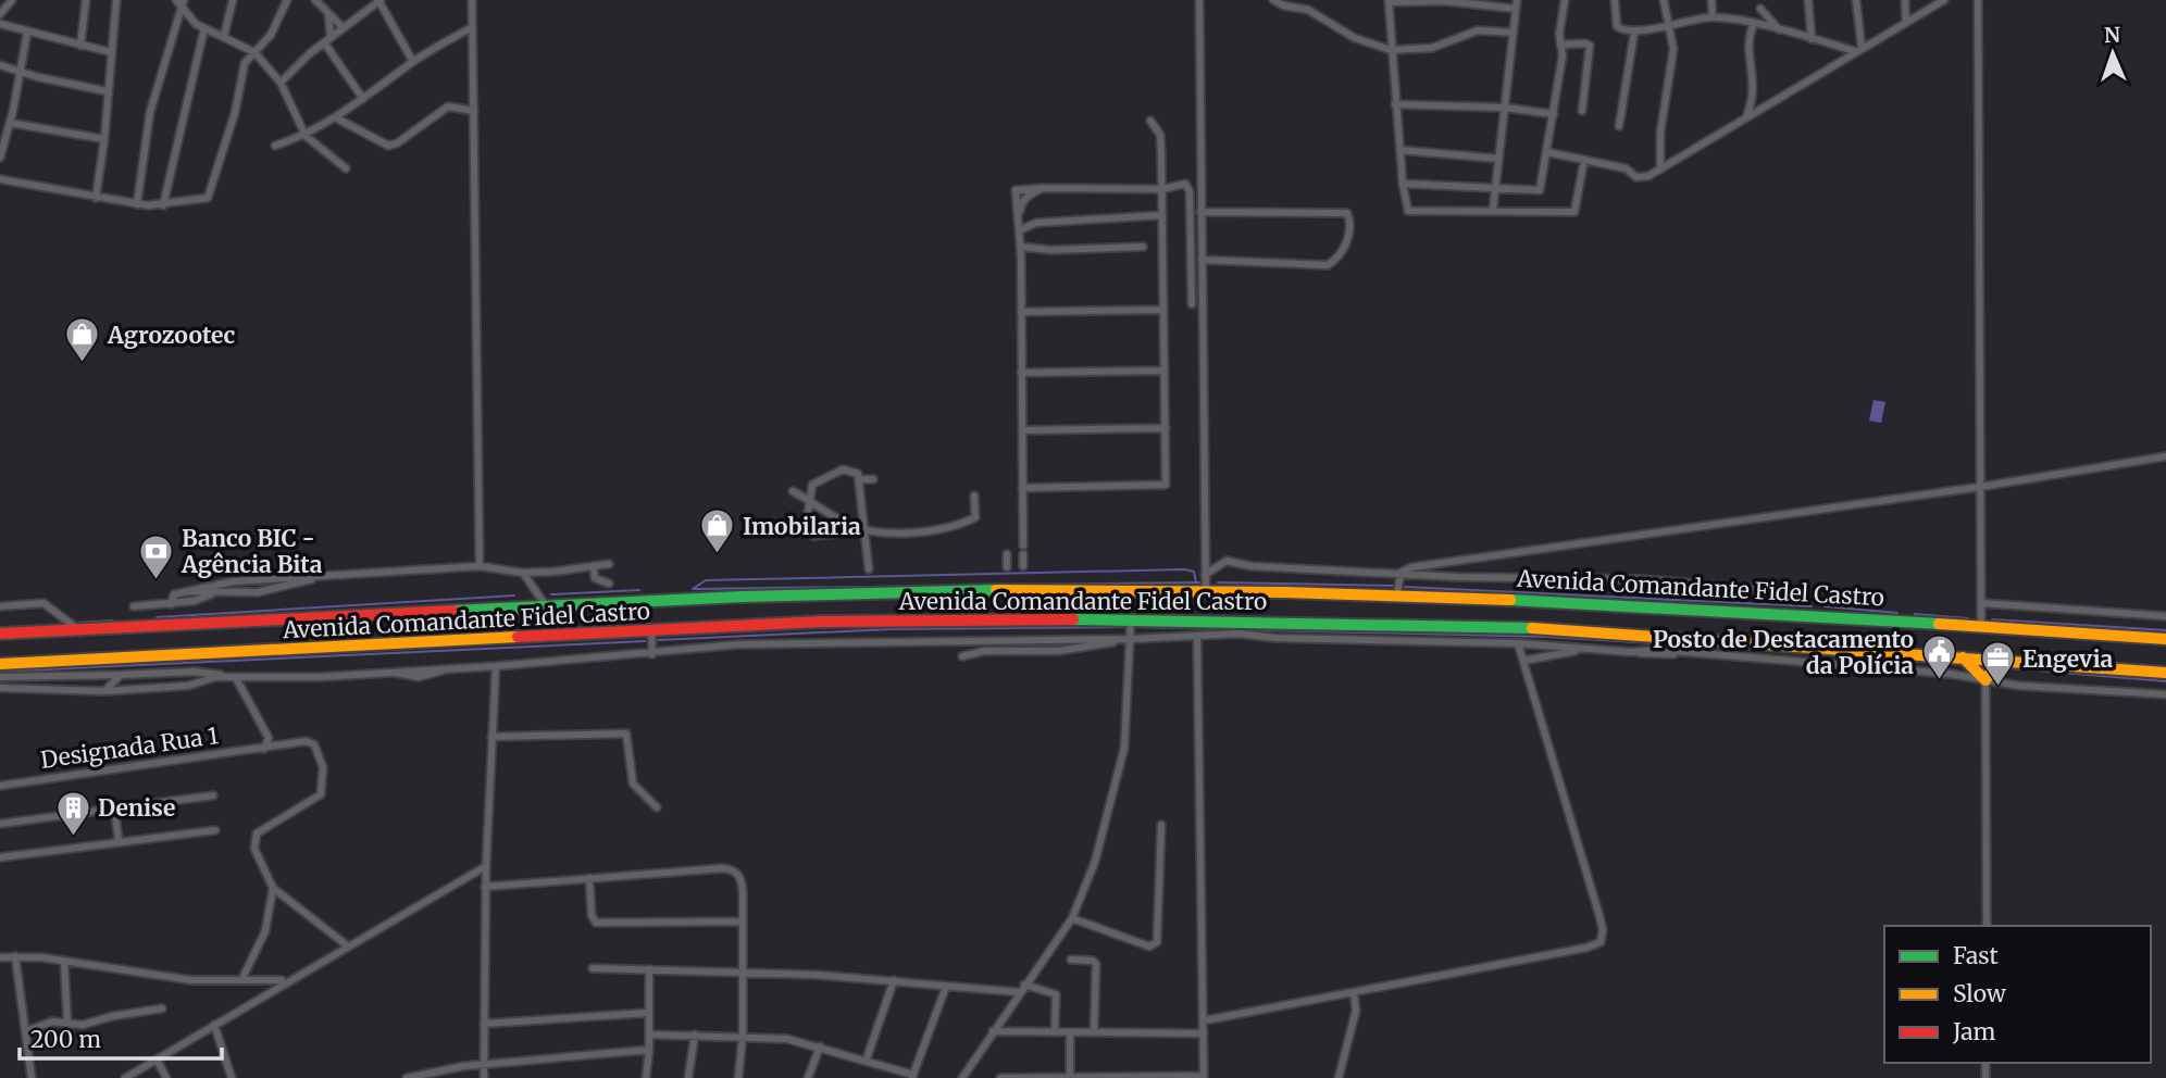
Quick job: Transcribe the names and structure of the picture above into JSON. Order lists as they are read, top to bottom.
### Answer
{
  "streets": {
    "highway": ["Avenida Comandante Fidel Castro"],
    "street": ["Designada Rua 1"]
  },
  "places": {
    "shop": ["Agrozootec", "Imobilaria"],
    "bank": ["Banco BIC - Agência Bita"],
    "public building": ["Posto de Destacamento da Polícia"],
    "office": ["Engevia"],
    "building": ["Denise"]
  },
  "legend": ["Fast", "Slow", "Jam"],
  "scale_bar": "200 m",
  "north": "top"
}
